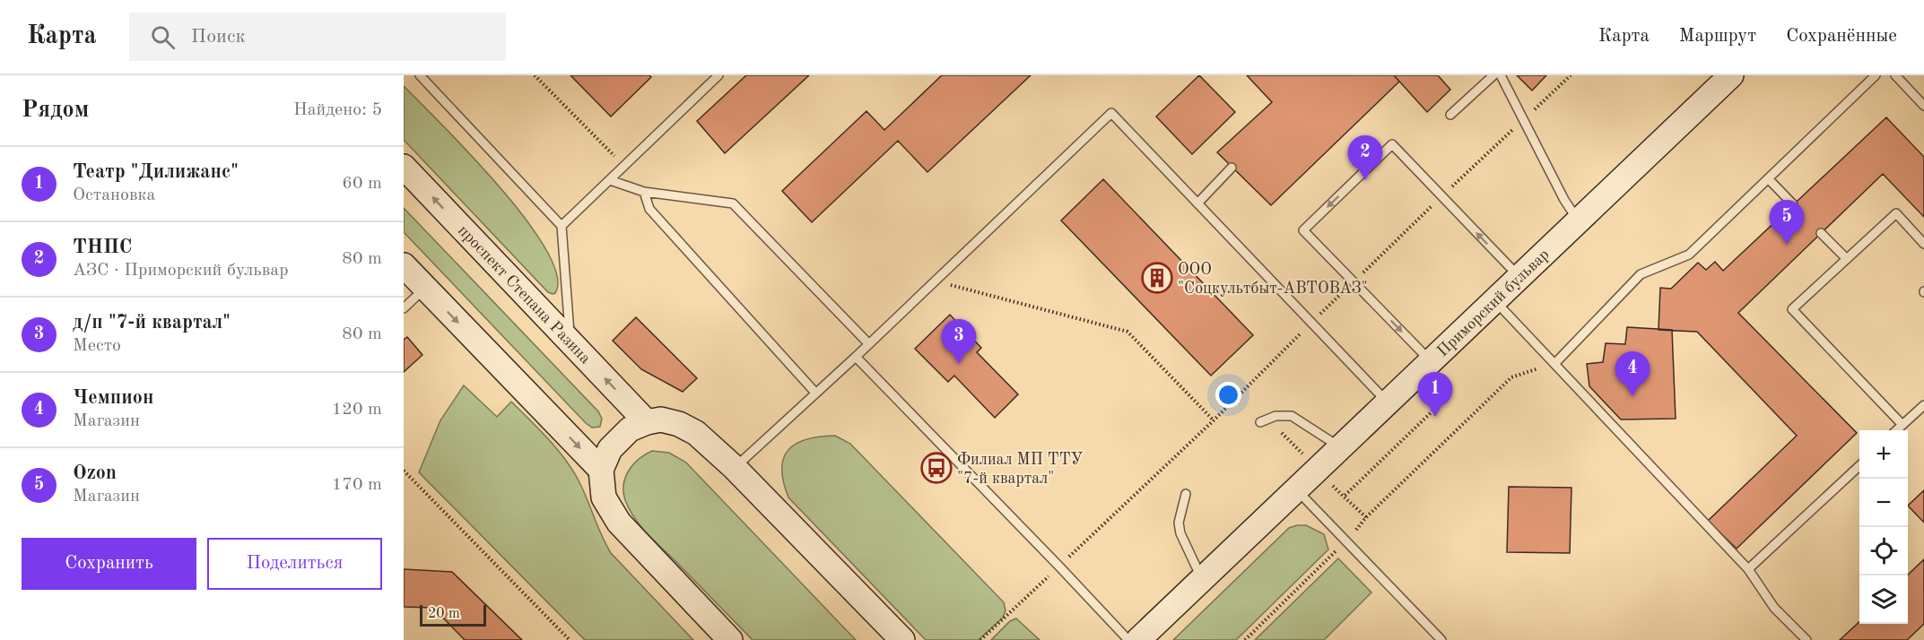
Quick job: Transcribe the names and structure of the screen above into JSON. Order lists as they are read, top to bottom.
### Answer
{
  "streets": {
    "main road": ["проспект Степана Разина", "Приморский бульвар"]
  },
  "places": {
    "building": ["ООО \"Соцкультбыт-АВТОВАЗ\""],
    "bus stop": ["Филиал МП ТТУ \"7-й квартал\""]
  },
  "scale_bar": "20 m",
  "page": {
    "header": "Карта",
    "search": "Поиск",
    "nav": ["Карта", "Маршрут", "Сохранённые"],
    "heading": ["Рядом", "Найдено: 5"],
    "pins": [
      "2",
      "5",
      "3",
      "4",
      "1"
    ],
    "list": [
      {
        "mark": "1",
        "name": "Театр \"Дилижанс\"",
        "note": "Остановка",
        "value": "60 m"
      },
      {
        "mark": "2",
        "name": "ТНПС",
        "note": "АЗС · Приморский бульвар",
        "value": "80 m"
      },
      {
        "mark": "3",
        "name": "д/п \"7-й квартал\"",
        "note": "Место",
        "value": "80 m"
      },
      {
        "mark": "4",
        "name": "Чемпион",
        "note": "Магазин",
        "value": "120 m"
      },
      {
        "mark": "5",
        "name": "Ozon",
        "note": "Магазин",
        "value": "170 m"
      }
    ],
    "map_buttons": ["+", "−"],
    "buttons": ["Сохранить", "Поделиться"],
    "scale": "20 m"
  }
}
